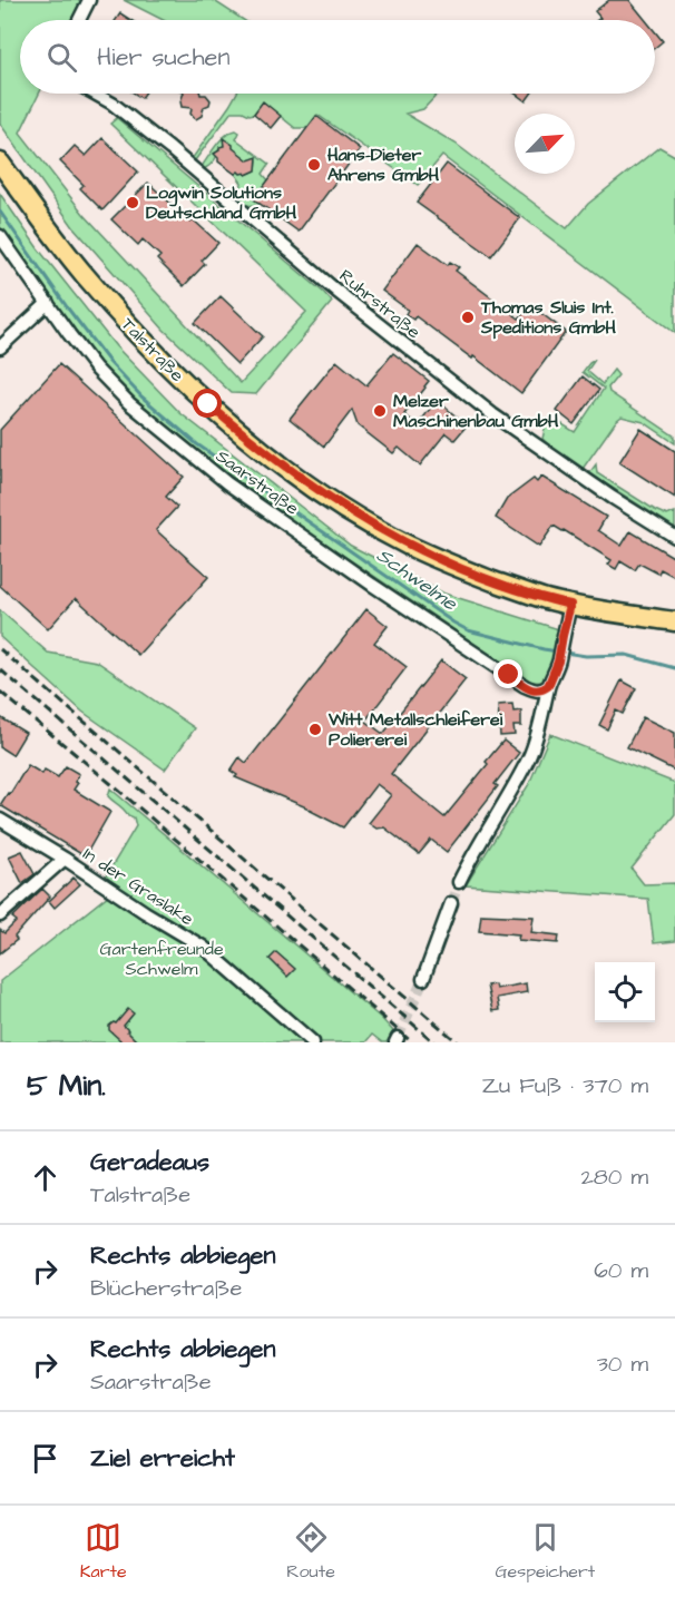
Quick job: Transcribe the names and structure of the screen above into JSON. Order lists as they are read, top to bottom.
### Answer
{
  "streets": {
    "main road": ["Talstraße"],
    "street": ["Ruhrstraße", "Saarstraße", "In der Graslake"]
  },
  "water": ["Schwelme"],
  "parks": ["Gartenfreunde Schwelm"],
  "places": [
    "Hans-Dieter Ahrens GmbH",
    "Logwin Solutions Deutschland GmbH",
    "Thomas Sluis Int. Speditions GmbH",
    "Melzer Maschinenbau GmbH",
    "Witt Metallschleiferei Poliererei"
  ],
  "north": "top right",
  "page": {
    "search": "Hier suchen",
    "heading": ["5 Min.", "Zu Fuß · 370 m"],
    "list": [
      ["Geradeaus", "Talstraße", "280 m"],
      ["Rechts abbiegen", "Blücherstraße", "60 m"],
      ["Rechts abbiegen", "Saarstraße", "30 m"],
      "Ziel erreicht"
    ],
    "nav": ["Karte", "Route", "Gespeichert"]
  }
}
